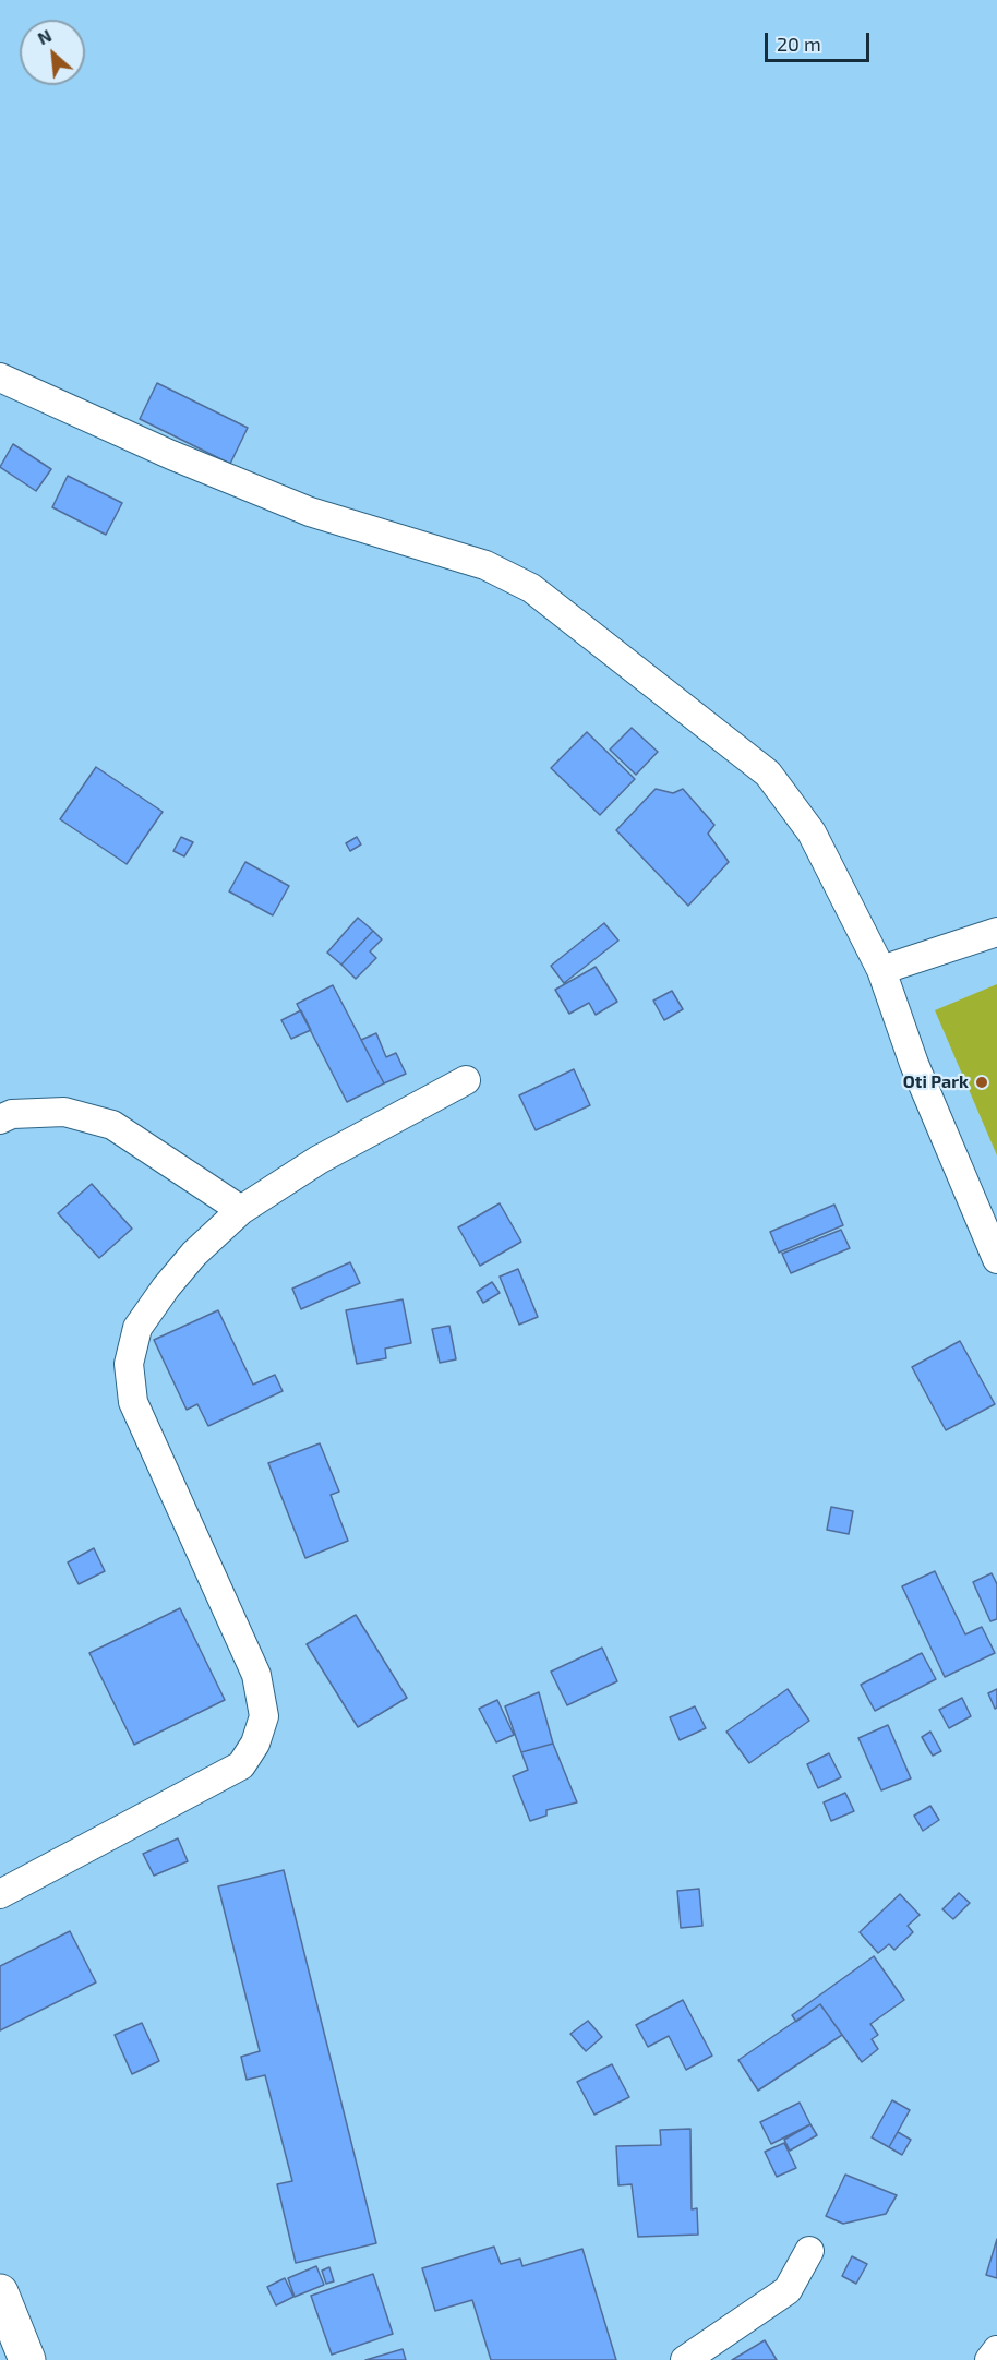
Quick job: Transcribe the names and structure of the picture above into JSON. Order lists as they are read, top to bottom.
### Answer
{
  "places": ["Oti Park"],
  "scale_bar": "20 m",
  "north": "top left"
}
